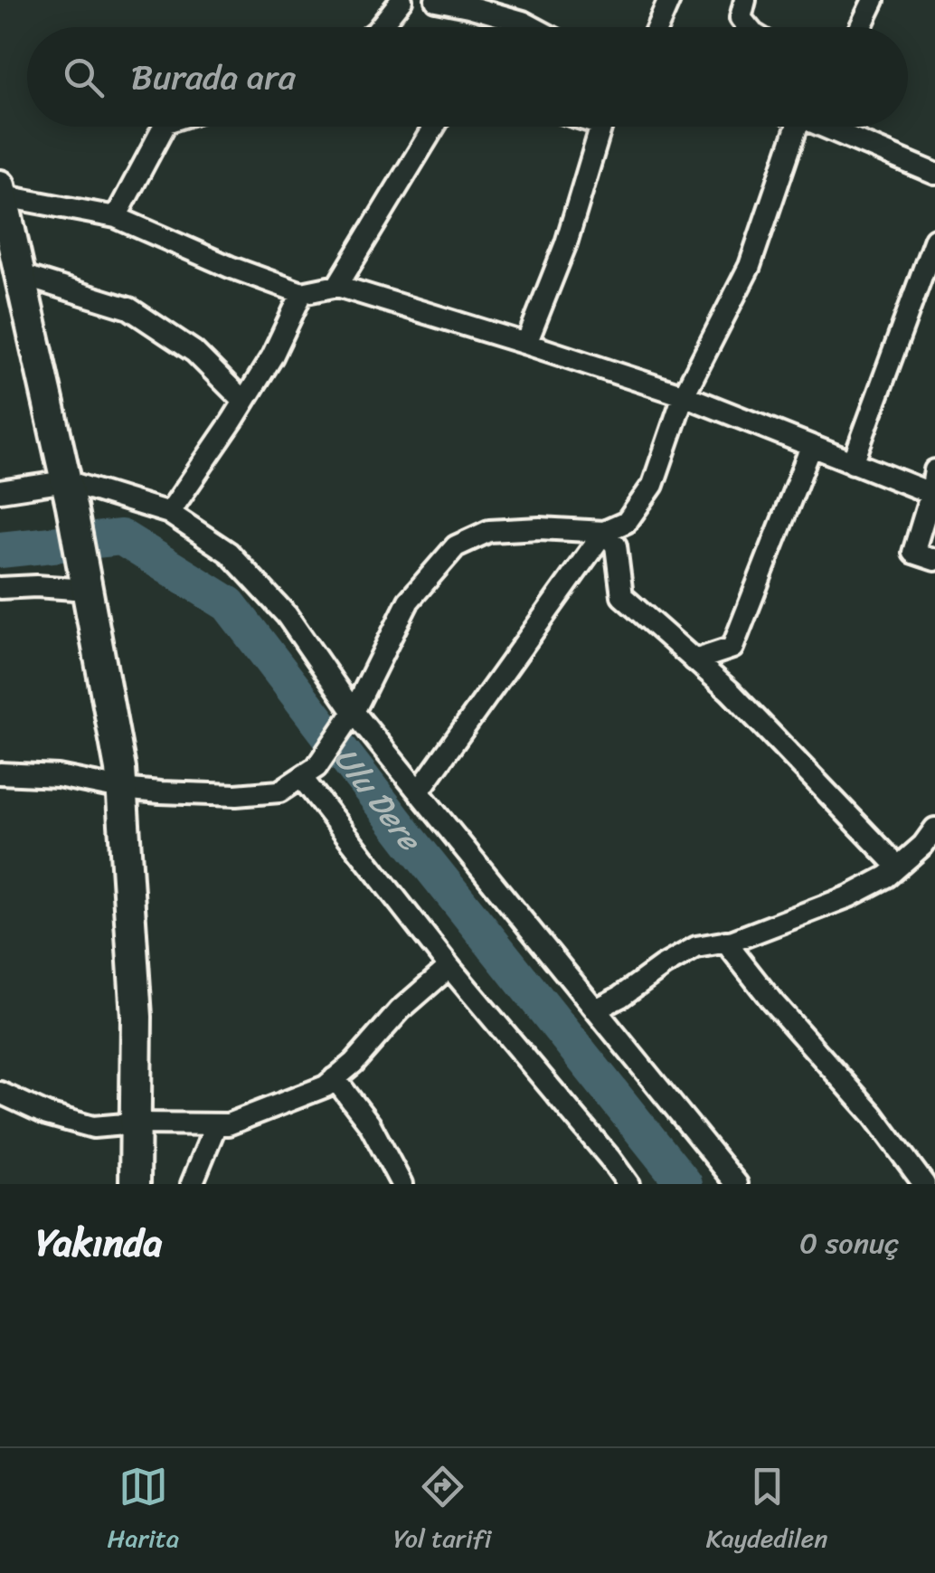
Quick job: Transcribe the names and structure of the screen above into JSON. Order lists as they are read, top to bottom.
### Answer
{
  "water": ["Ulu Dere"],
  "page": {
    "search": "Burada ara",
    "heading": ["Yakında", "0 sonuç"],
    "nav": ["Harita", "Yol tarifi", "Kaydedilen"]
  }
}
